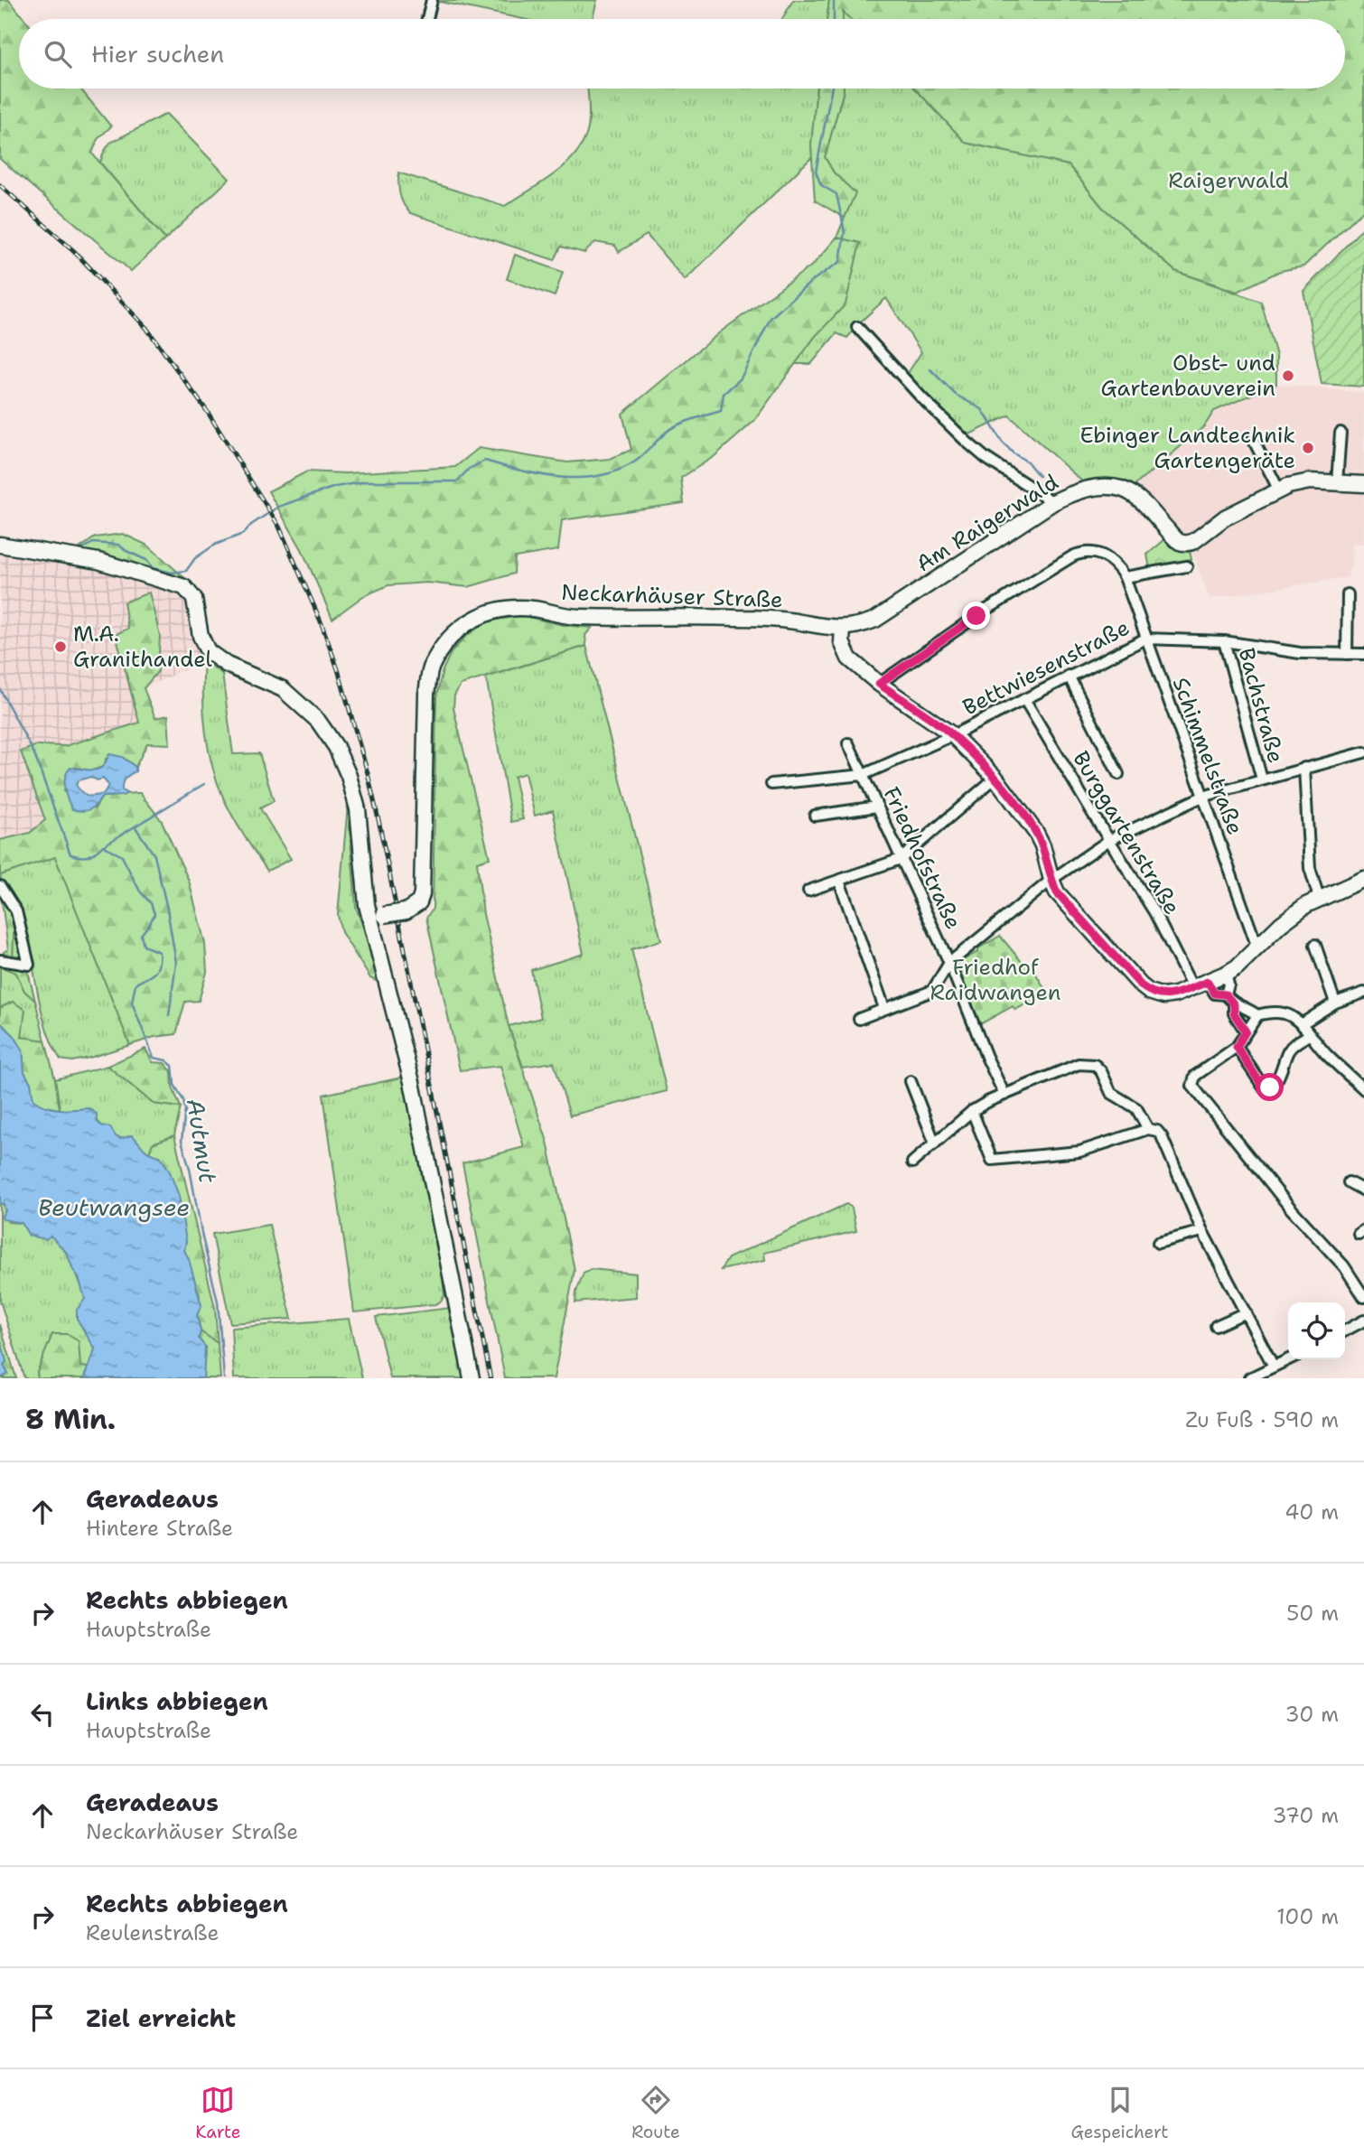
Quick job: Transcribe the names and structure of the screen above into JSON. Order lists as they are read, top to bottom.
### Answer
{
  "streets": {
    "street": [
      "Am Raigerwald",
      "Neckarhäuser Straße",
      "Bettwiesenstraße",
      "Bachstraße",
      "Schimmelstraße",
      "Burggartenstraße",
      "Friedhofstraße"
    ]
  },
  "crossings": [
    ["Am Raigerwald", "Neckarhäuser Straße"],
    ["Bettwiesenstraße", "Bachstraße"],
    ["Bettwiesenstraße", "Schimmelstraße"],
    ["Bettwiesenstraße", "Burggartenstraße"],
    ["Bettwiesenstraße", "Friedhofstraße"]
  ],
  "water": ["Autmut", "Beutwangsee"],
  "parks": ["Raigerwald", "Friedhof Raidwangen"],
  "places": ["Obst- und Gartenbauverein", "Ebinger Landtechnik Gartengeräte", "M.A. Granithandel"],
  "page": {
    "search": "Hier suchen",
    "heading": ["8 Min.", "Zu Fuß · 590 m"],
    "list": [
      ["Geradeaus", "Hintere Straße", "40 m"],
      ["Rechts abbiegen", "Hauptstraße", "50 m"],
      ["Links abbiegen", "Hauptstraße", "30 m"],
      ["Geradeaus", "Neckarhäuser Straße", "370 m"],
      ["Rechts abbiegen", "Reulenstraße", "100 m"],
      "Ziel erreicht"
    ],
    "nav": ["Karte", "Route", "Gespeichert"]
  }
}
